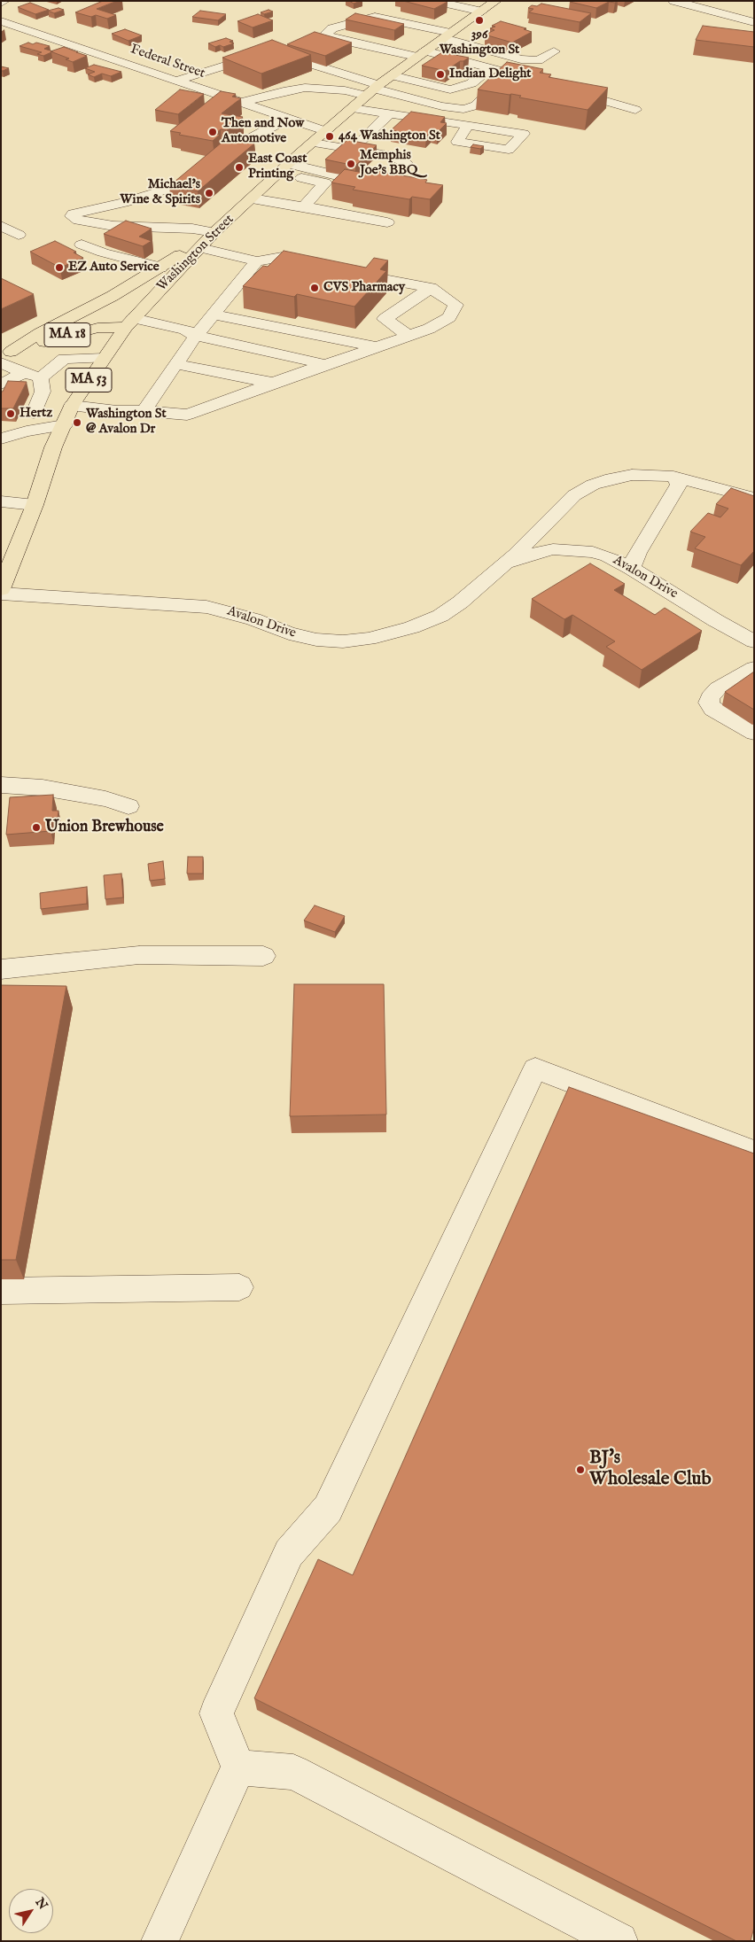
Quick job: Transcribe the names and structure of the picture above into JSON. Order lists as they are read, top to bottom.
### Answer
{
  "streets": {
    "main road": ["Washington Street", "MA 18", "MA 53"],
    "street": ["Federal Street", "Avalon Drive"]
  },
  "crossings": [
    ["Federal Street", "Washington Street"],
    ["Washington Street", "MA 18"]
  ],
  "places": [
    "396 Washington St",
    "Indian Delight",
    "Then and Now Automotive",
    "464 Washington St",
    "Memphis Joe's BBQ",
    "East Coast Printing",
    "Michael's Wine & Spirits",
    "EZ Auto Service",
    "CVS Pharmacy",
    "Hertz",
    "Washington St @ Avalon Dr",
    "Union Brewhouse",
    "BJ's Wholesale Club"
  ],
  "north": "top right"
}
